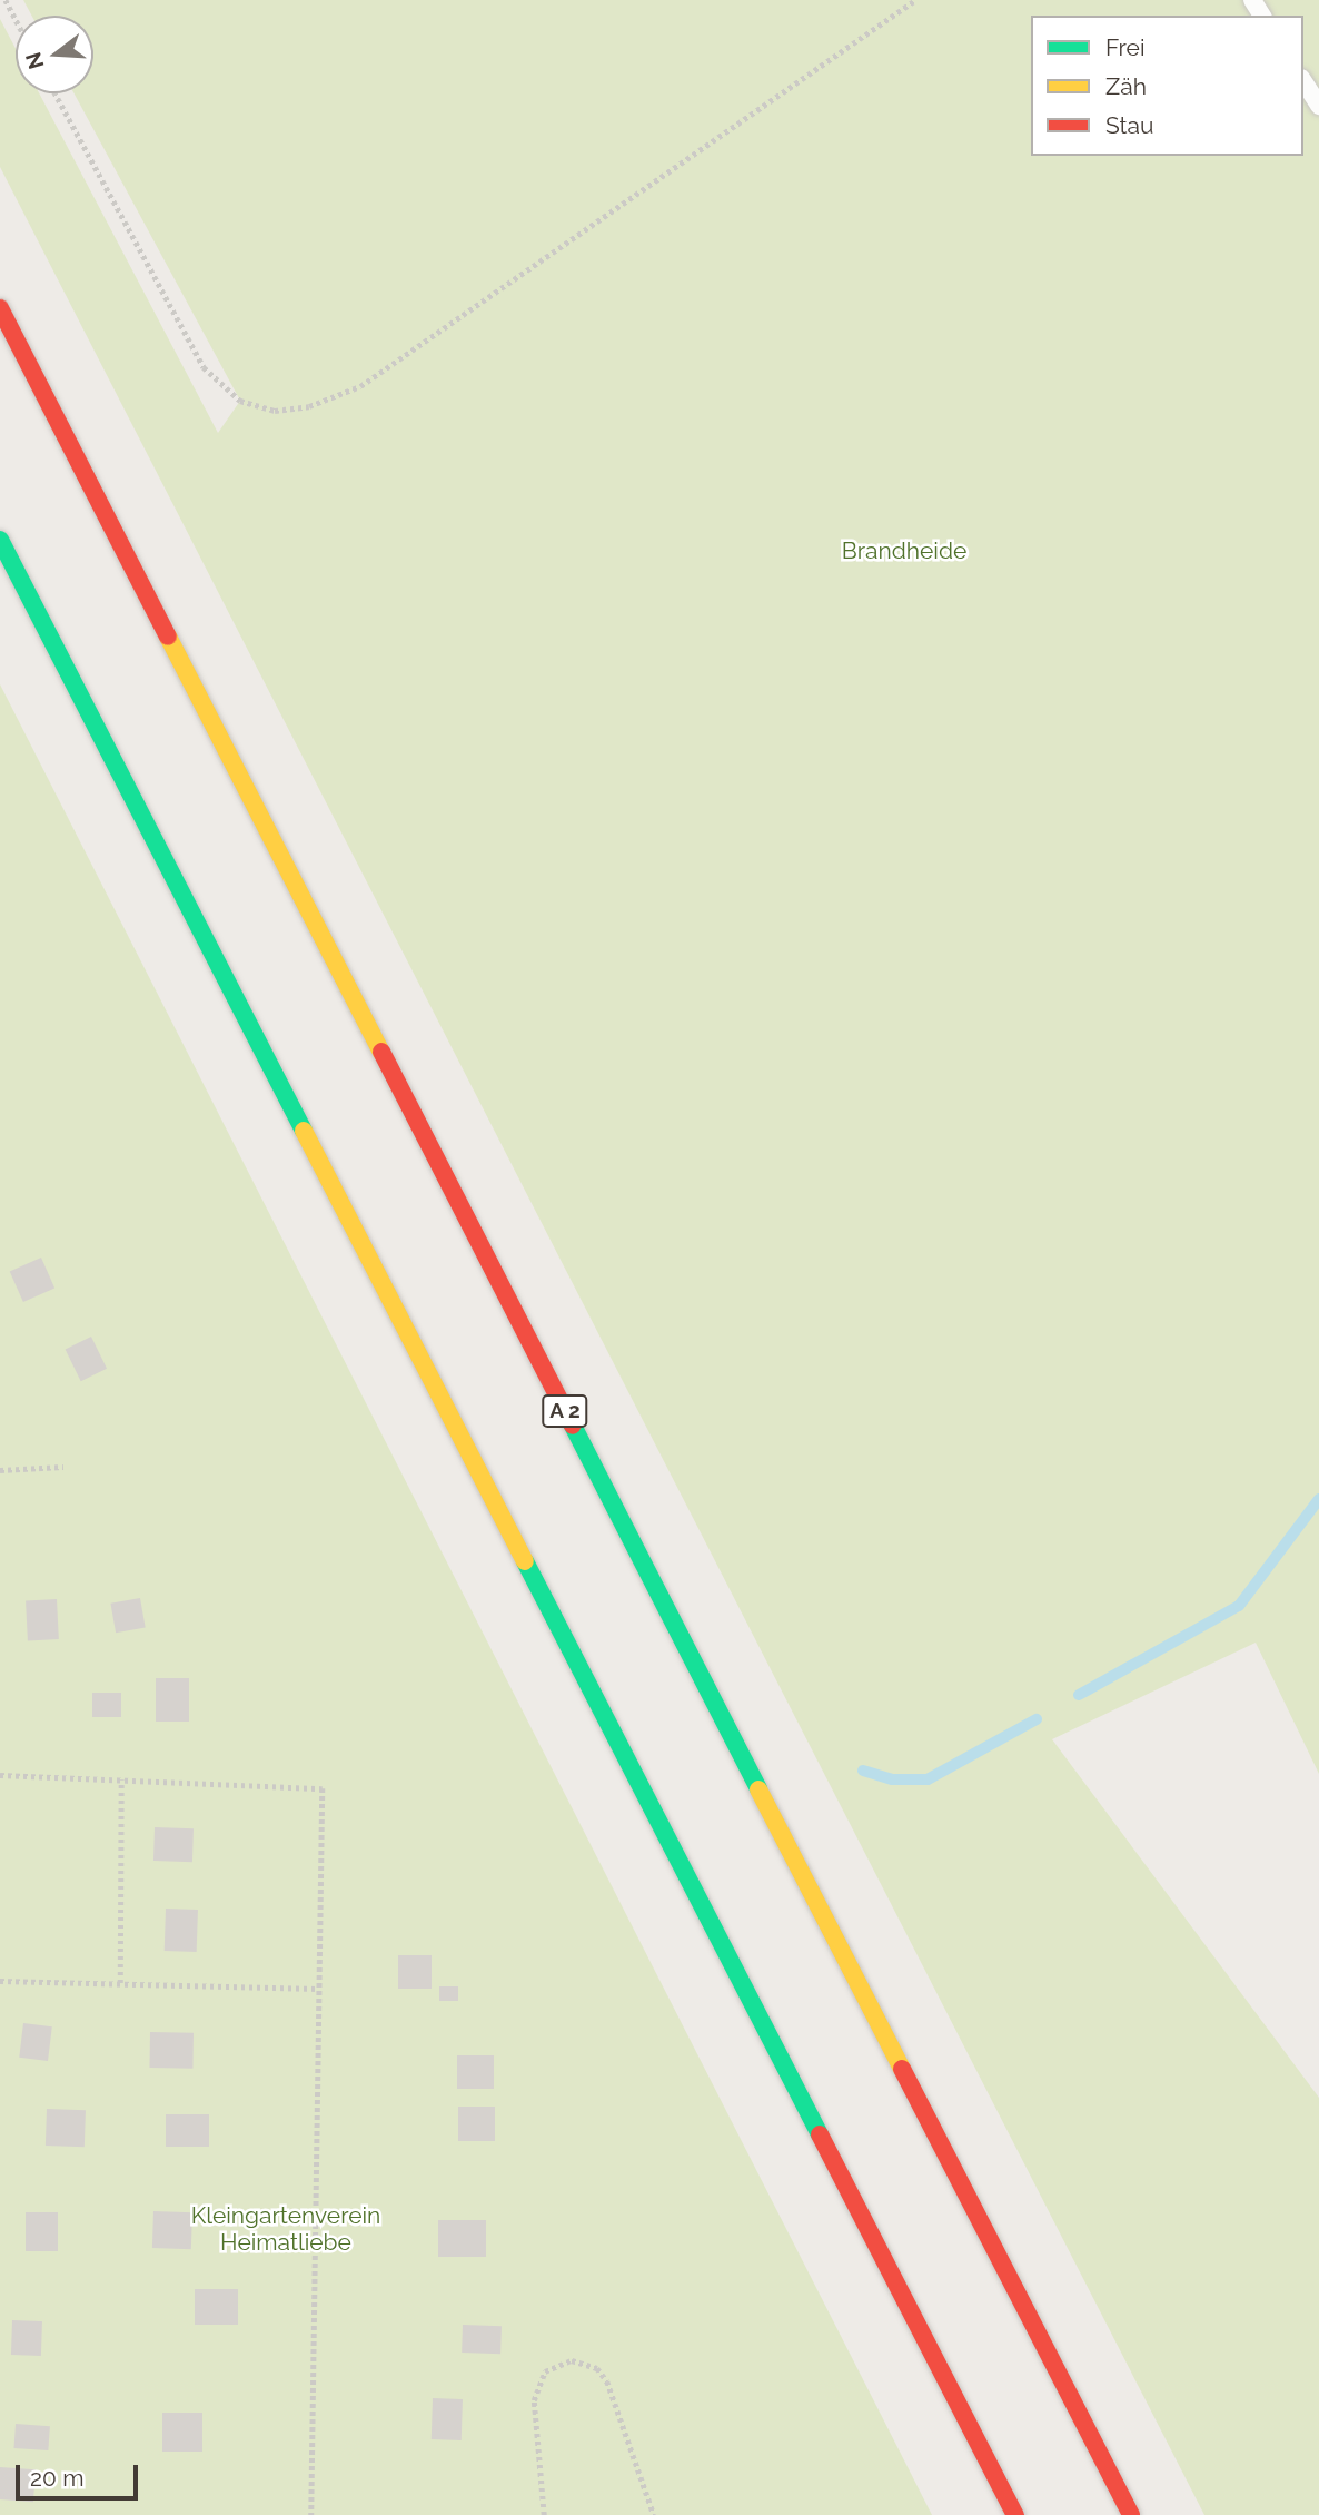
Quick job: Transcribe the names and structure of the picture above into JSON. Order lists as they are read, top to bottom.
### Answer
{
  "streets": {
    "highway": ["A 2"]
  },
  "parks": ["Brandheide", "Kleingartenverein Heimatliebe"],
  "legend": ["Frei", "Zäh", "Stau"],
  "scale_bar": "20 m",
  "north": "left"
}
